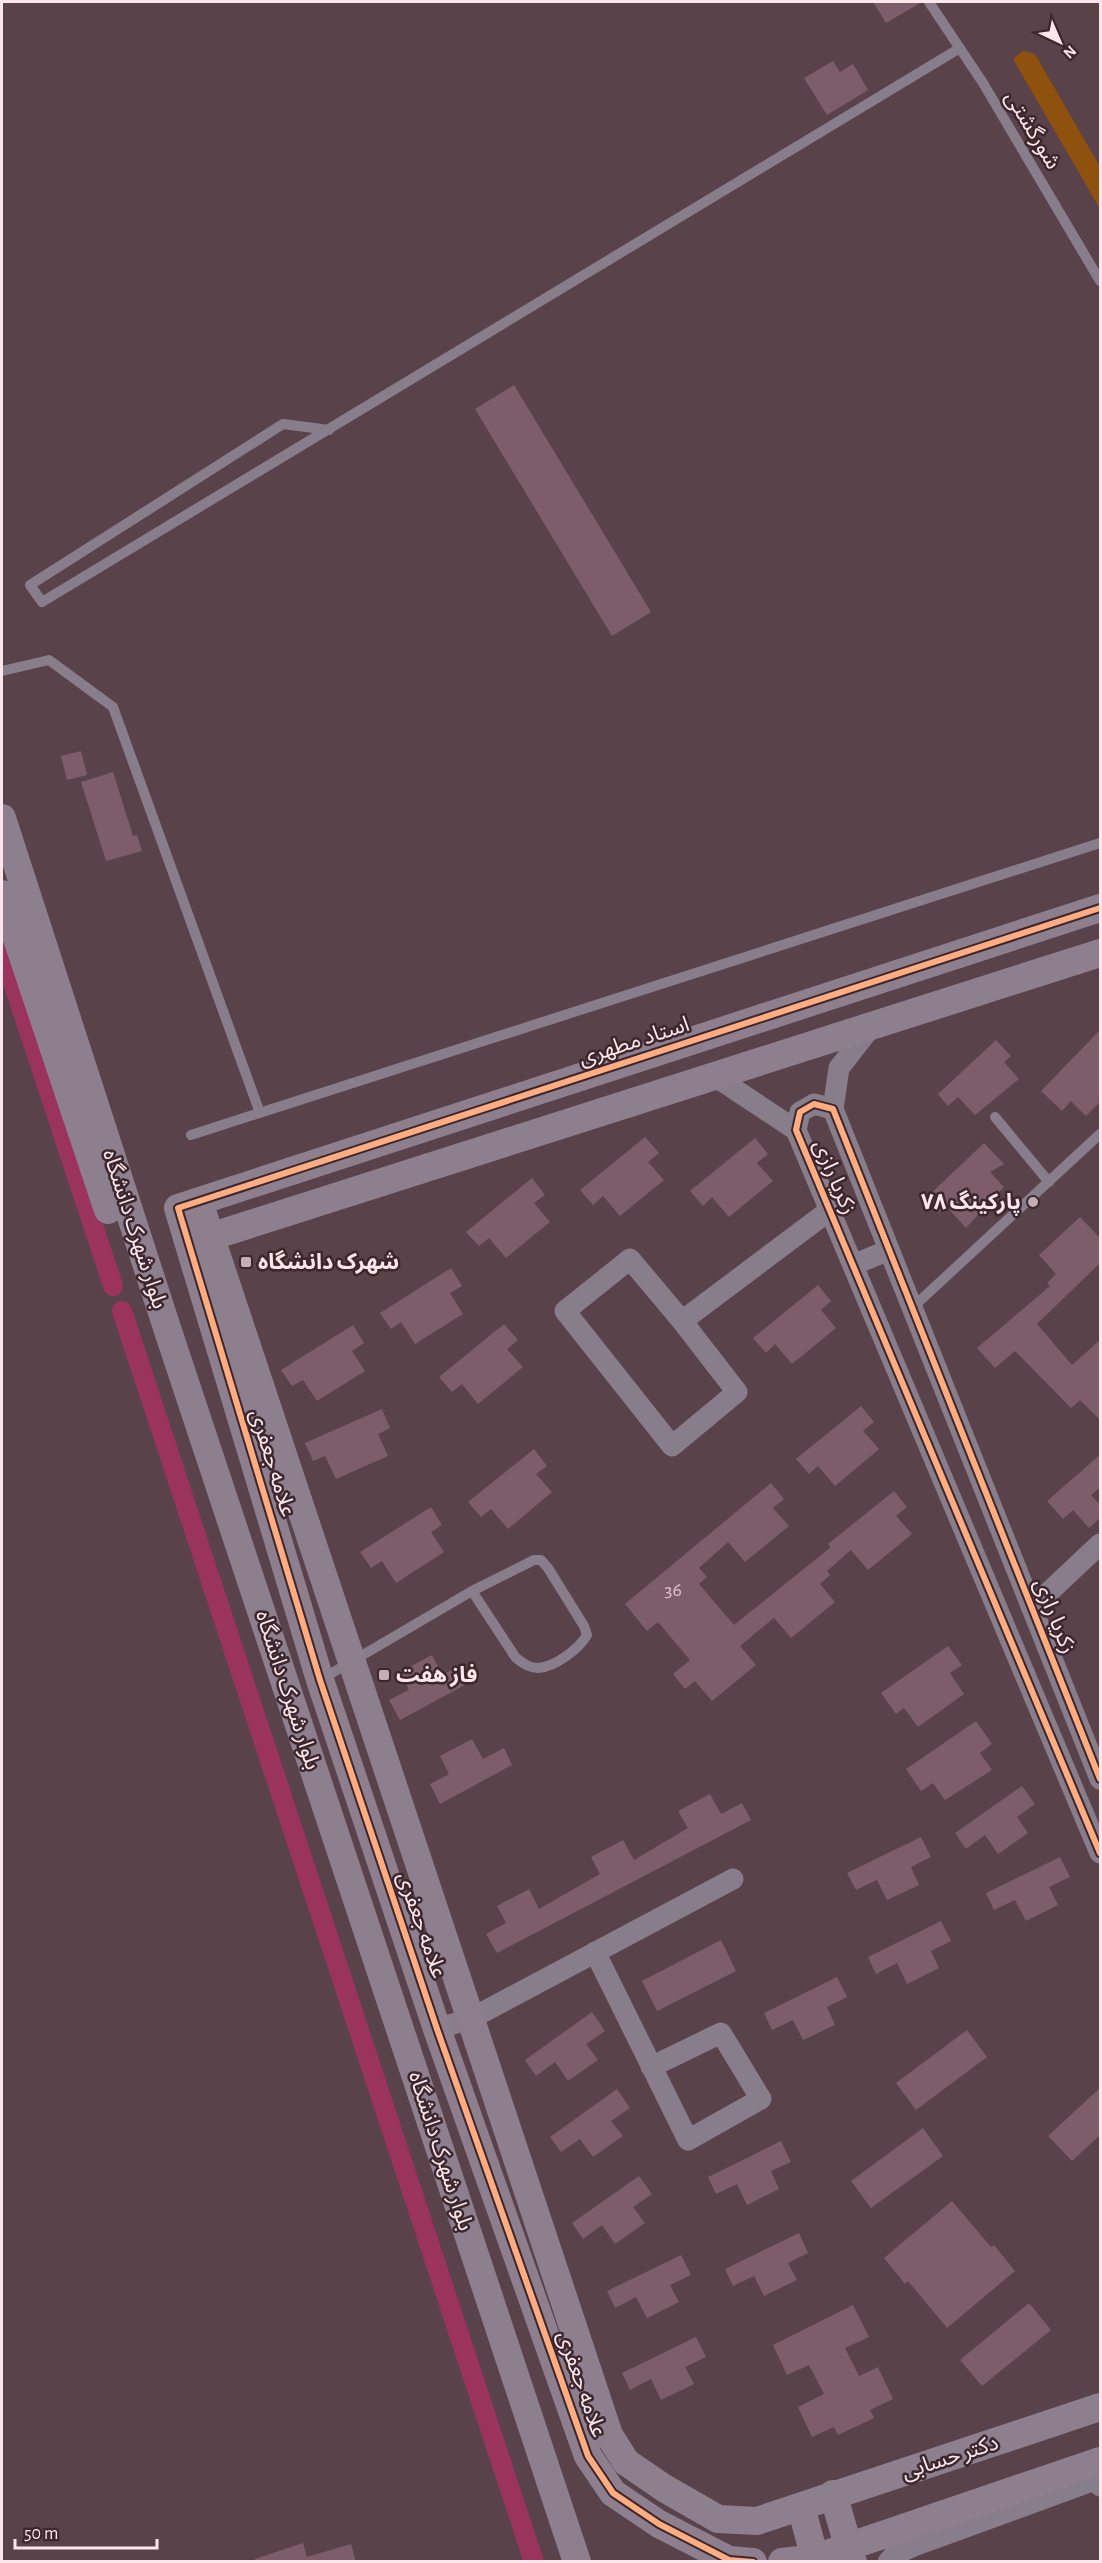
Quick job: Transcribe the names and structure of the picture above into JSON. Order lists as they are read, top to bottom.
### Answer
{
  "streets": {
    "street": [
      "استاد مطهری",
      "زکریا رازی",
      "بلوار شهرک دانشگاه",
      "علامه جعفری",
      "دکتر حسابی"
    ],
    "lane": ["شورگشتی"]
  },
  "crossings": [
    ["استاد مطهری", "علامه جعفری"],
    ["علامه جعفری", "دکتر حسابی"]
  ],
  "places": {
    "other": ["پارکینگ ۷۸"],
    "transit": ["شهرک دانشگاه", "فاز هفت"]
  },
  "house_numbers": ["36"],
  "scale_bar": "50 m",
  "north": "bottom right"
}
